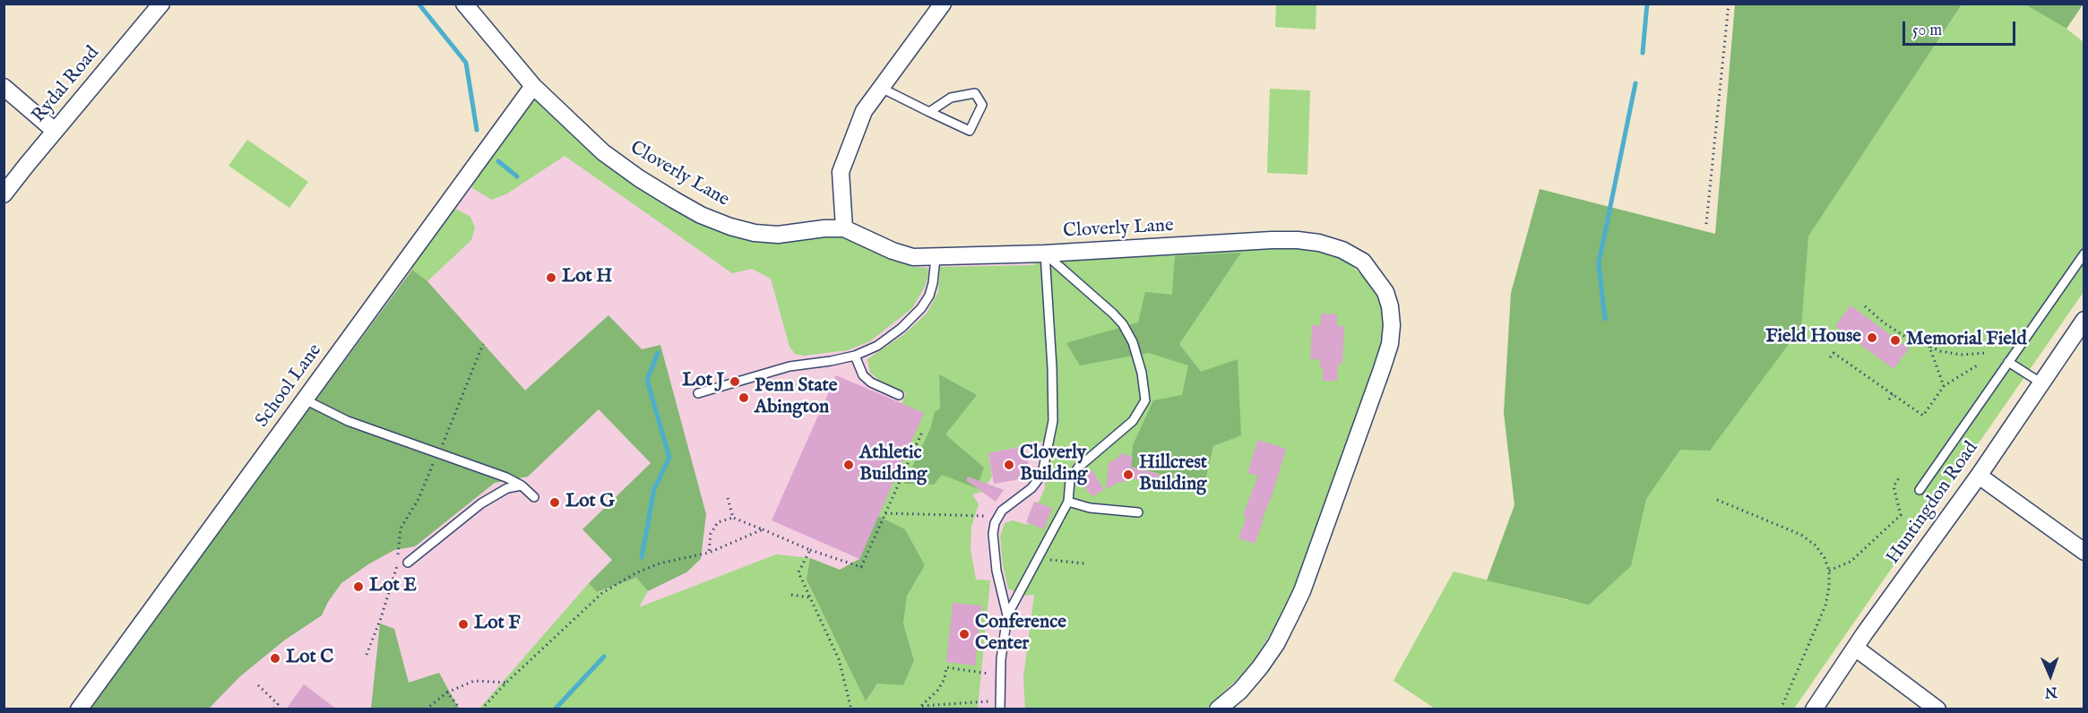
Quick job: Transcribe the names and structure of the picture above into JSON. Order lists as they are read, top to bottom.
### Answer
{
  "streets": {
    "street": [
      "Rydal Road",
      "Cloverly Lane",
      "School Lane",
      "Huntingdon Road"
    ]
  },
  "crossings": [
    ["Cloverly Lane", "School Lane"]
  ],
  "places": [
    "Lot H",
    "Field House",
    "Memorial Field",
    "Lot J",
    "Penn State Abington",
    "Athletic Building",
    "Cloverly Building",
    "Hillcrest Building",
    "Lot G",
    "Lot E",
    "Lot F",
    "Conference Center",
    "Lot C"
  ],
  "scale_bar": "50 m",
  "north": "bottom"
}
